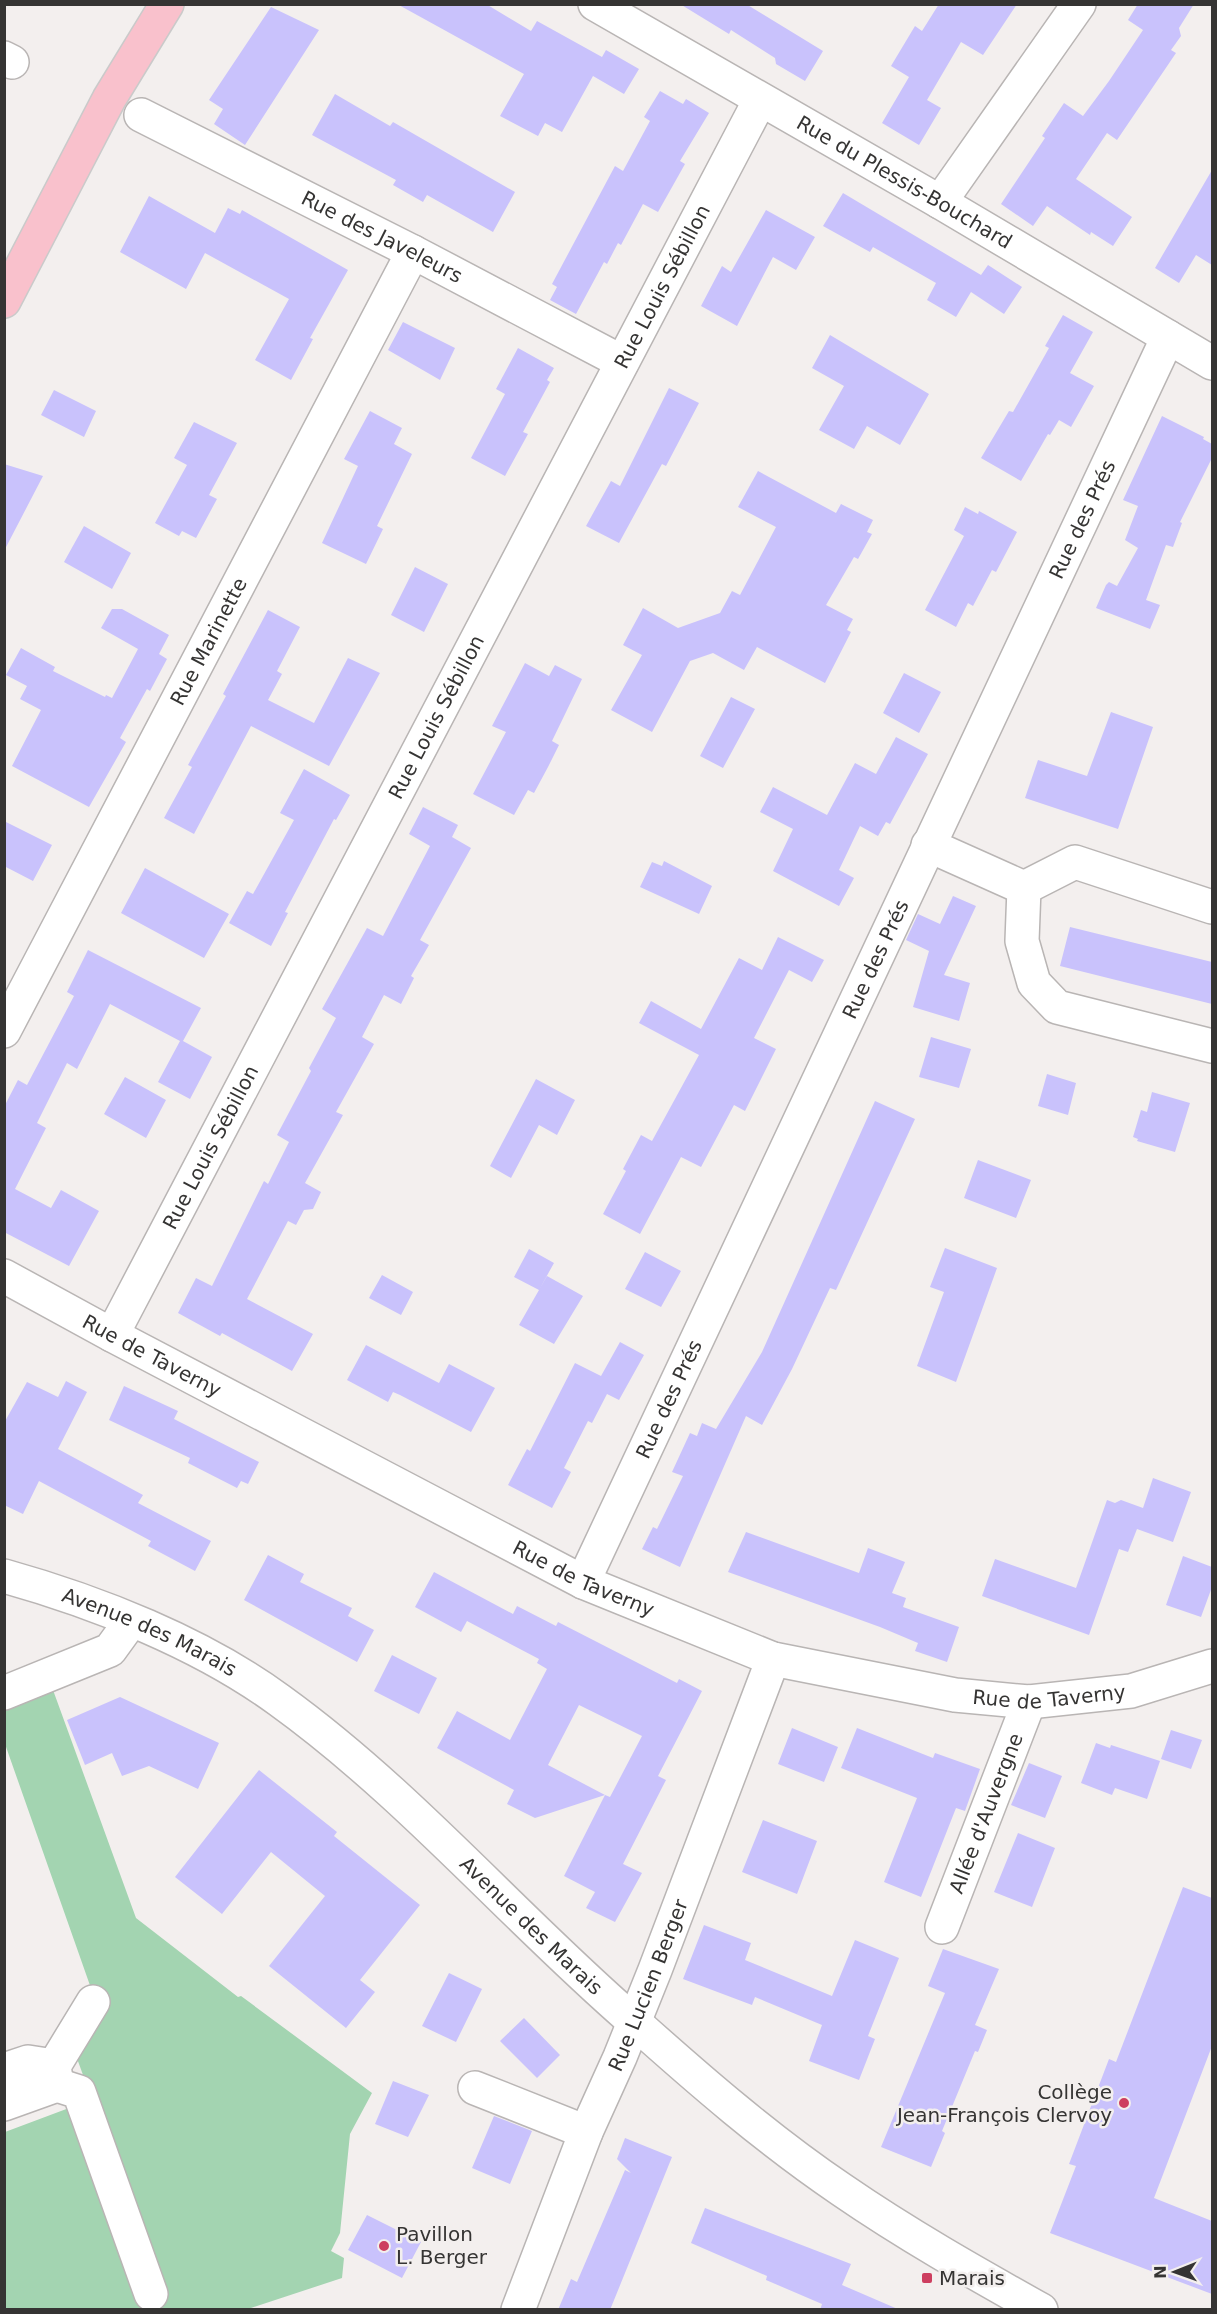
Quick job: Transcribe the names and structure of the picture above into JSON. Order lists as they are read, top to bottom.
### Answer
{
  "streets": {
    "street": [
      "Rue du Plessis-Bouchard",
      "Rue des Javeleurs",
      "Rue Louis Sébillon",
      "Rue des Prés",
      "Rue Marinette",
      "Rue de Taverny",
      "Avenue des Marais",
      "Allée d'Auvergne",
      "Rue Lucien Berger"
    ]
  },
  "crossings": [
    ["Rue du Plessis-Bouchard", "Rue Louis Sébillon"],
    ["Rue du Plessis-Bouchard", "Rue des Prés"],
    ["Rue des Javeleurs", "Rue Louis Sébillon"],
    ["Rue des Javeleurs", "Rue Marinette"],
    ["Rue Louis Sébillon", "Rue de Taverny"],
    ["Rue des Prés", "Rue de Taverny"],
    ["Rue de Taverny", "Allée d'Auvergne"],
    ["Rue de Taverny", "Rue Lucien Berger"],
    ["Avenue des Marais", "Rue Lucien Berger"]
  ],
  "places": {
    "other": ["Collège Jean-François Clervoy", "Pavillon L. Berger"],
    "transit": ["Marais"]
  },
  "north": "left"
}
